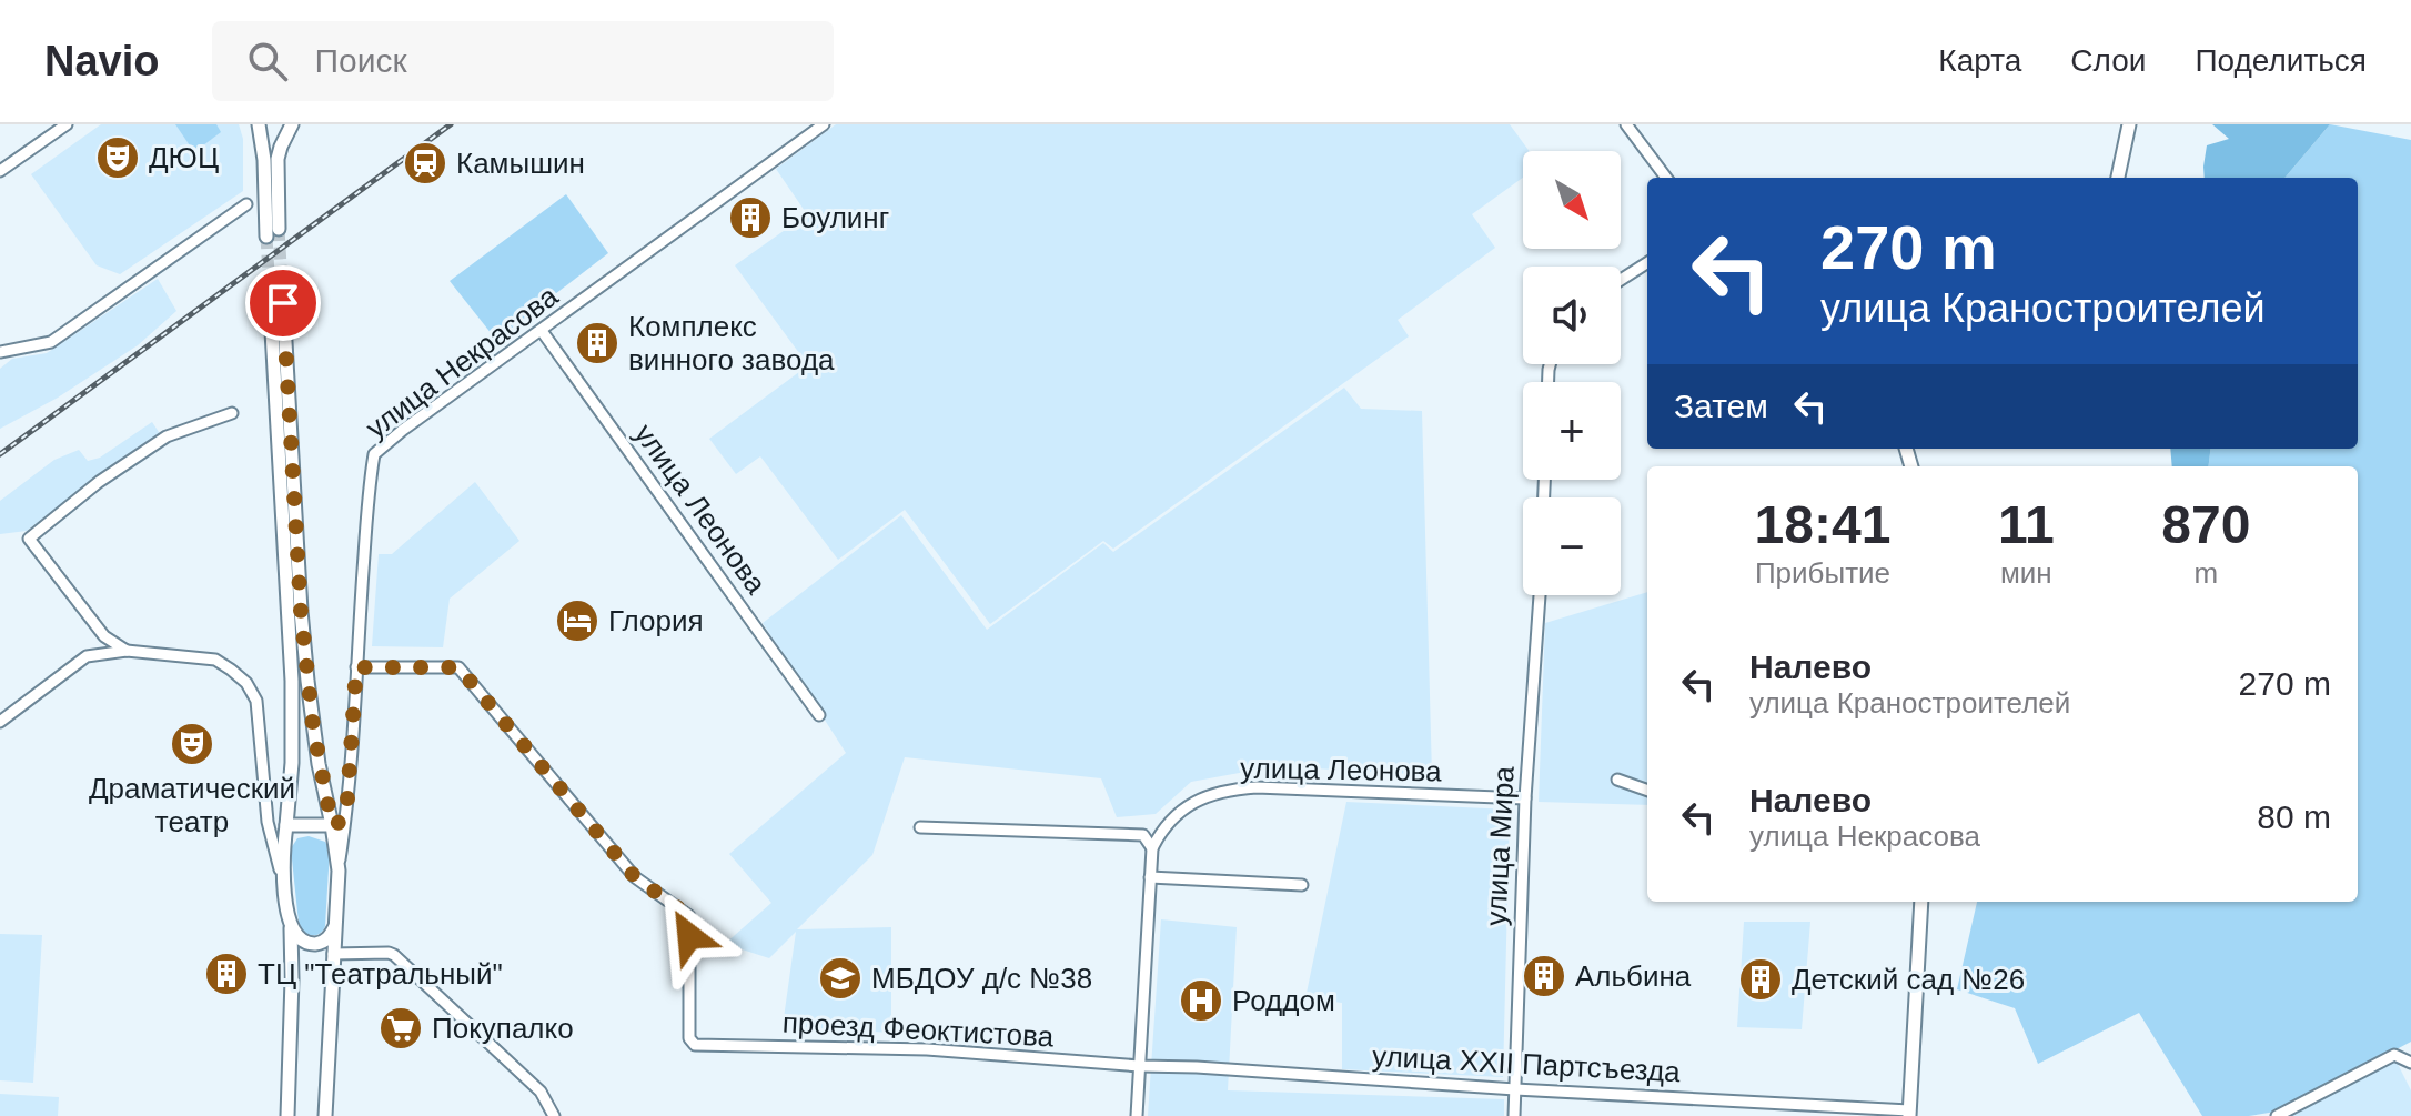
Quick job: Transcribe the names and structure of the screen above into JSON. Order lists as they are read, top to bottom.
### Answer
{
  "streets": {
    "street": [
      "улица Некрасова",
      "улица Леонова",
      "улица Мира",
      "проезд Феоктистова",
      "улица XXII Партсъезда"
    ]
  },
  "crossings": [
    ["улица Некрасова", "улица Леонова"],
    ["улица Некрасова", "проезд Феоктистова"],
    ["улица Леонова", "улица Мира"],
    ["улица Мира", "улица XXII Партсъезда"],
    ["проезд Феоктистова", "улица XXII Партсъезда"]
  ],
  "places": {
    "theatre": ["ДЮЦ", "Драматический театр"],
    "station": ["Камышин"],
    "building": [
      "Боулинг",
      "Комплекс винного завода",
      "ТЦ \"Театральный\"",
      "Альбина",
      "Детский сад №26"
    ],
    "hotel": ["Глория"],
    "school or university": ["МБДОУ д/с №38"],
    "hospital": ["Роддом"],
    "supermarket": ["Покупалко"]
  },
  "north": "bottom right",
  "page": {
    "header": "Navio",
    "search": "Поиск",
    "nav": ["Карта", "Слои", "Поделиться"],
    "map_buttons": ["+", "−"],
    "turn": ["270 m", "улица Краностроителей"],
    "then": "Затем",
    "eta": [
      "18:41",
      "Прибытие",
      "11",
      "мин",
      "870",
      "m"
    ],
    "list": [
      {
        "name": "Налево",
        "note": "улица Краностроителей",
        "value": "270 m"
      },
      {
        "name": "Налево",
        "note": "улица Некрасова",
        "value": "80 m"
      }
    ]
  }
}
